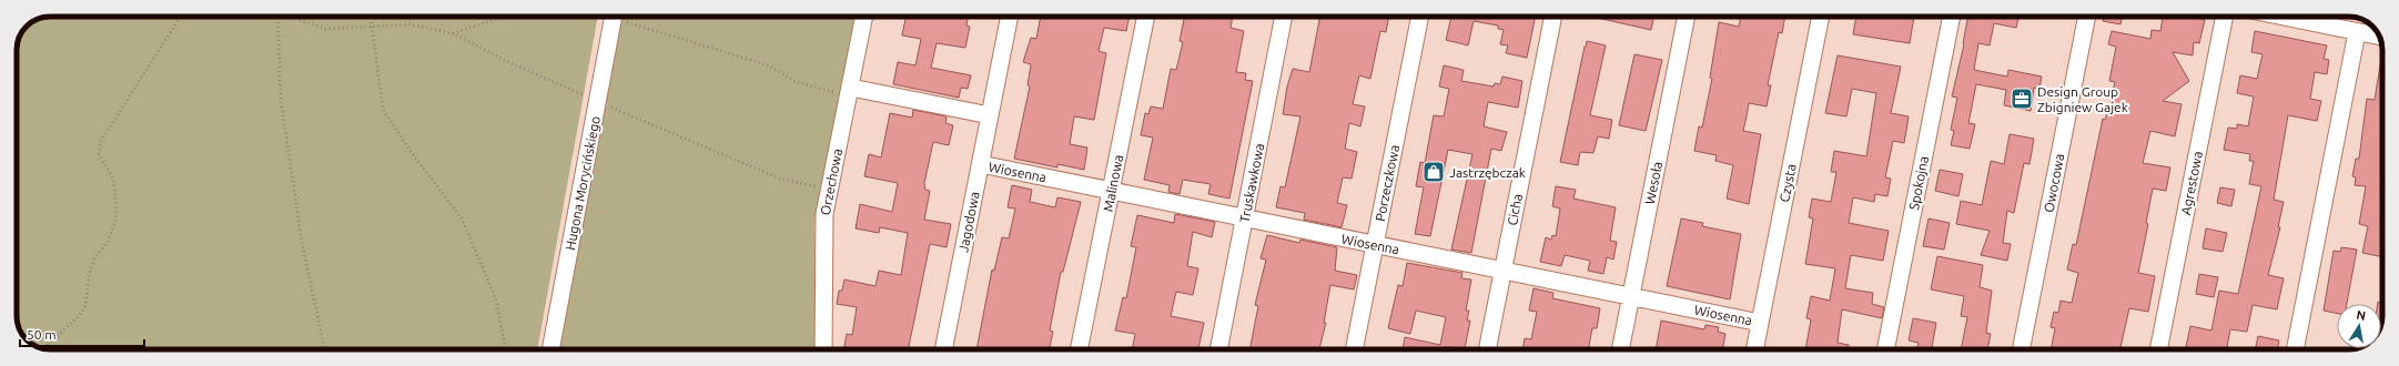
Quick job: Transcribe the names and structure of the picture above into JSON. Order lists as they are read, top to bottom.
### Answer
{
  "streets": {
    "street": [
      "Wiosenna",
      "Orzechowa",
      "Hugona Morycińskiego",
      "Malinowa",
      "Truskawkowa",
      "Porzeczkowa",
      "Wesoła",
      "Czysta",
      "Spokojna",
      "Owocowa",
      "Agrestowa",
      "Cicha",
      "Jagodowa"
    ]
  },
  "crossings": [
    ["Wiosenna", "Malinowa"],
    ["Wiosenna", "Truskawkowa"],
    ["Wiosenna", "Porzeczkowa"],
    ["Wiosenna", "Wesoła"],
    ["Wiosenna", "Czysta"],
    ["Wiosenna", "Cicha"],
    ["Wiosenna", "Jagodowa"]
  ],
  "places": {
    "office": ["Design Group Zbigniew Gajek"],
    "shop": ["Jastrzębczak"]
  },
  "scale_bar": "50 m",
  "north": "top"
}
